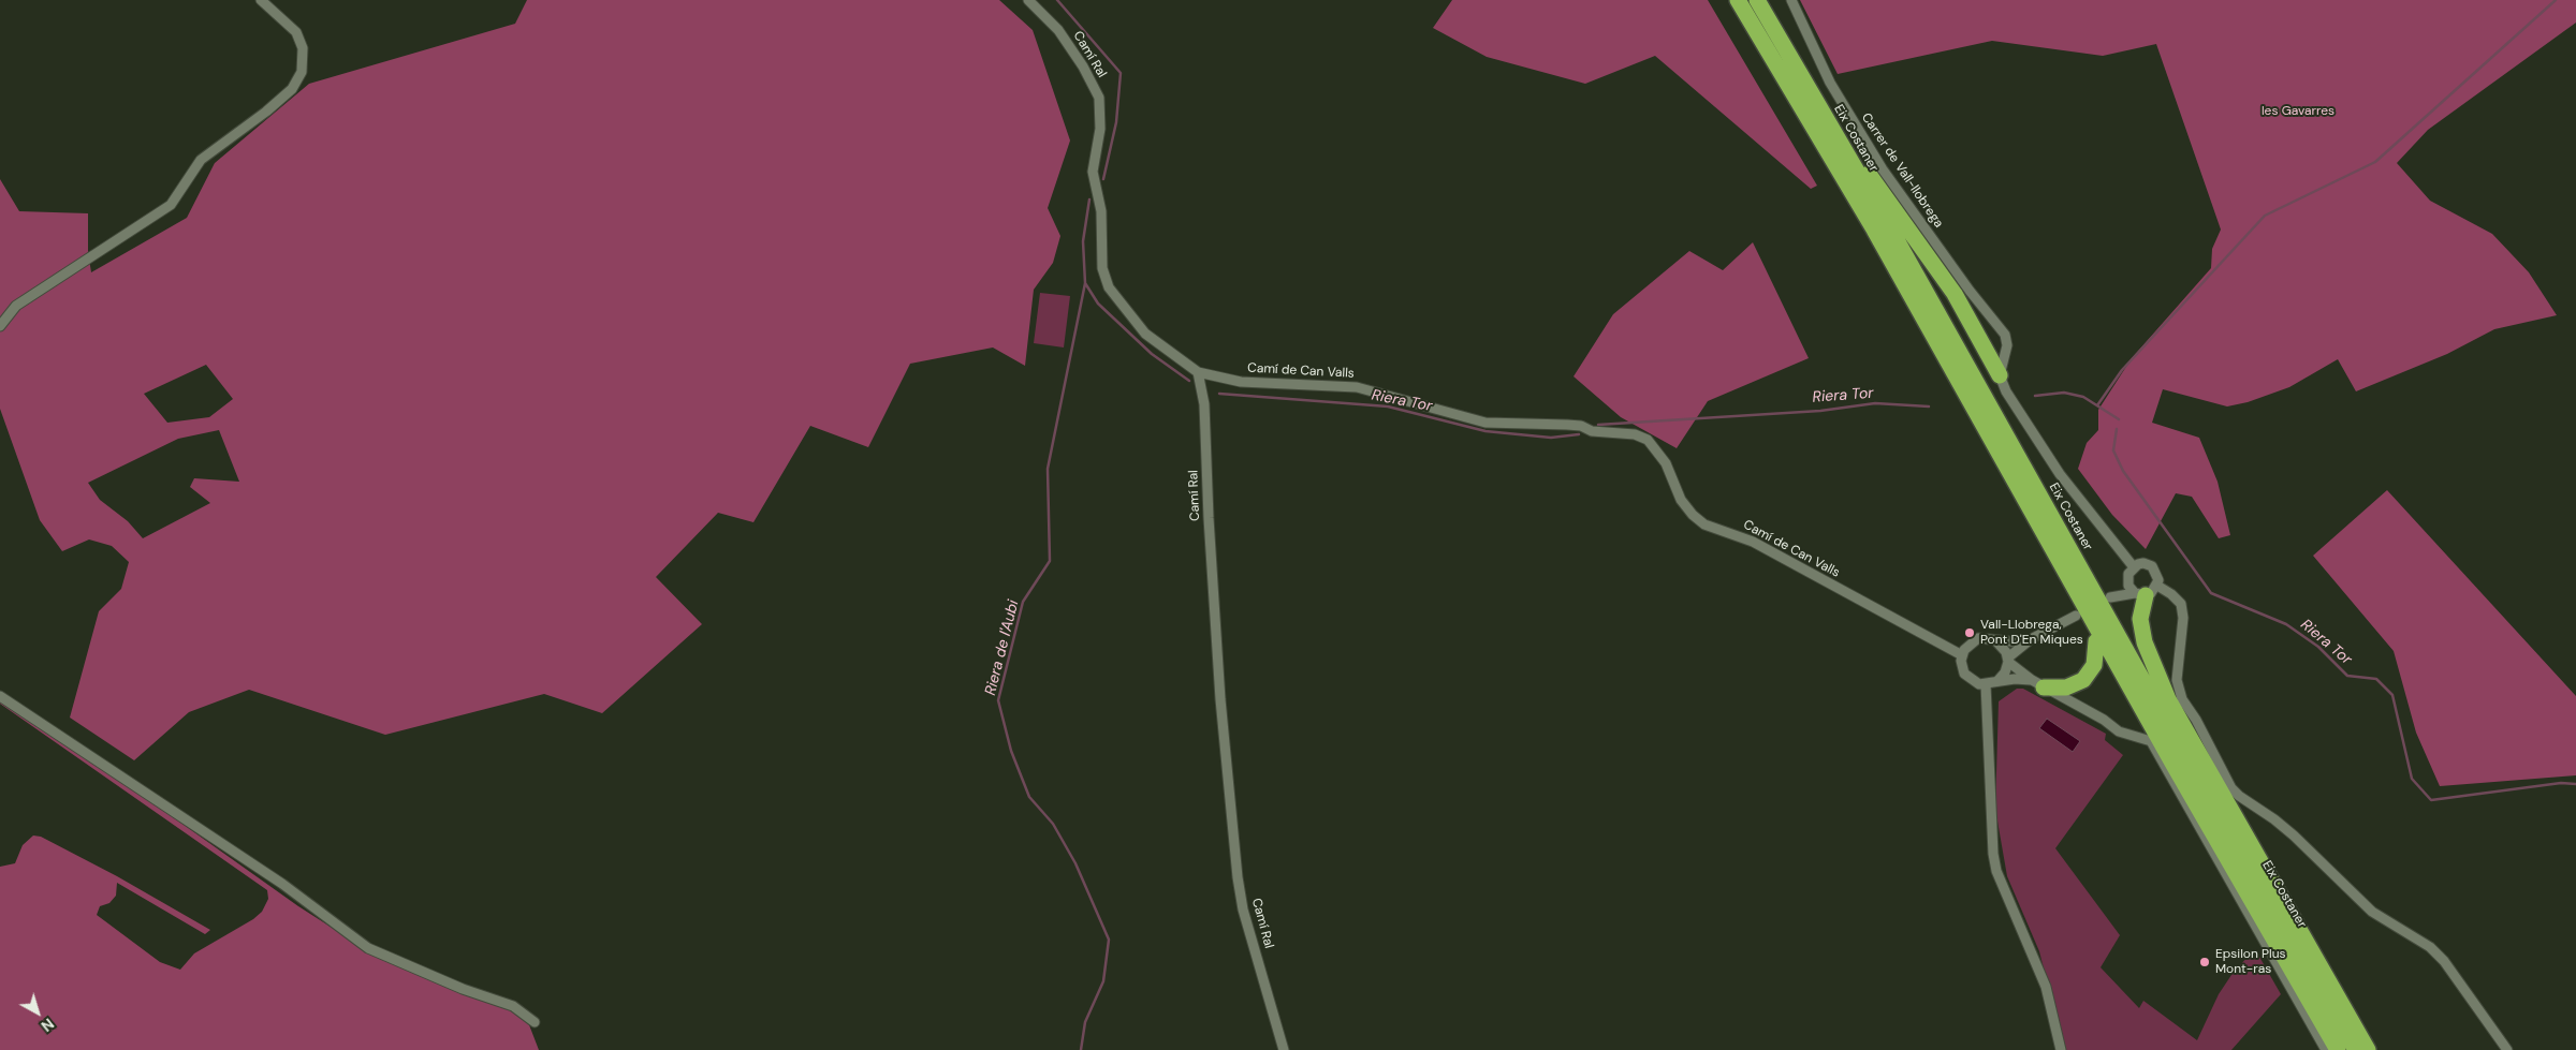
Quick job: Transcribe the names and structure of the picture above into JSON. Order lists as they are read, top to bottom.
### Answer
{
  "streets": {
    "highway": ["Eix Costaner"],
    "street": ["Camí Ral", "Carrer de Vall-llobrega", "Camí de Can Valls"]
  },
  "crossings": [
    ["Camí Ral", "Camí de Can Valls"]
  ],
  "water": ["Riera Tor", "Riera de l'Aubi"],
  "parks": ["les Gavarres"],
  "places": ["Vall-Llobrega, Pont D'En Miques", "Epsilon Plus Mont-ras"],
  "north": "bottom right"
}
